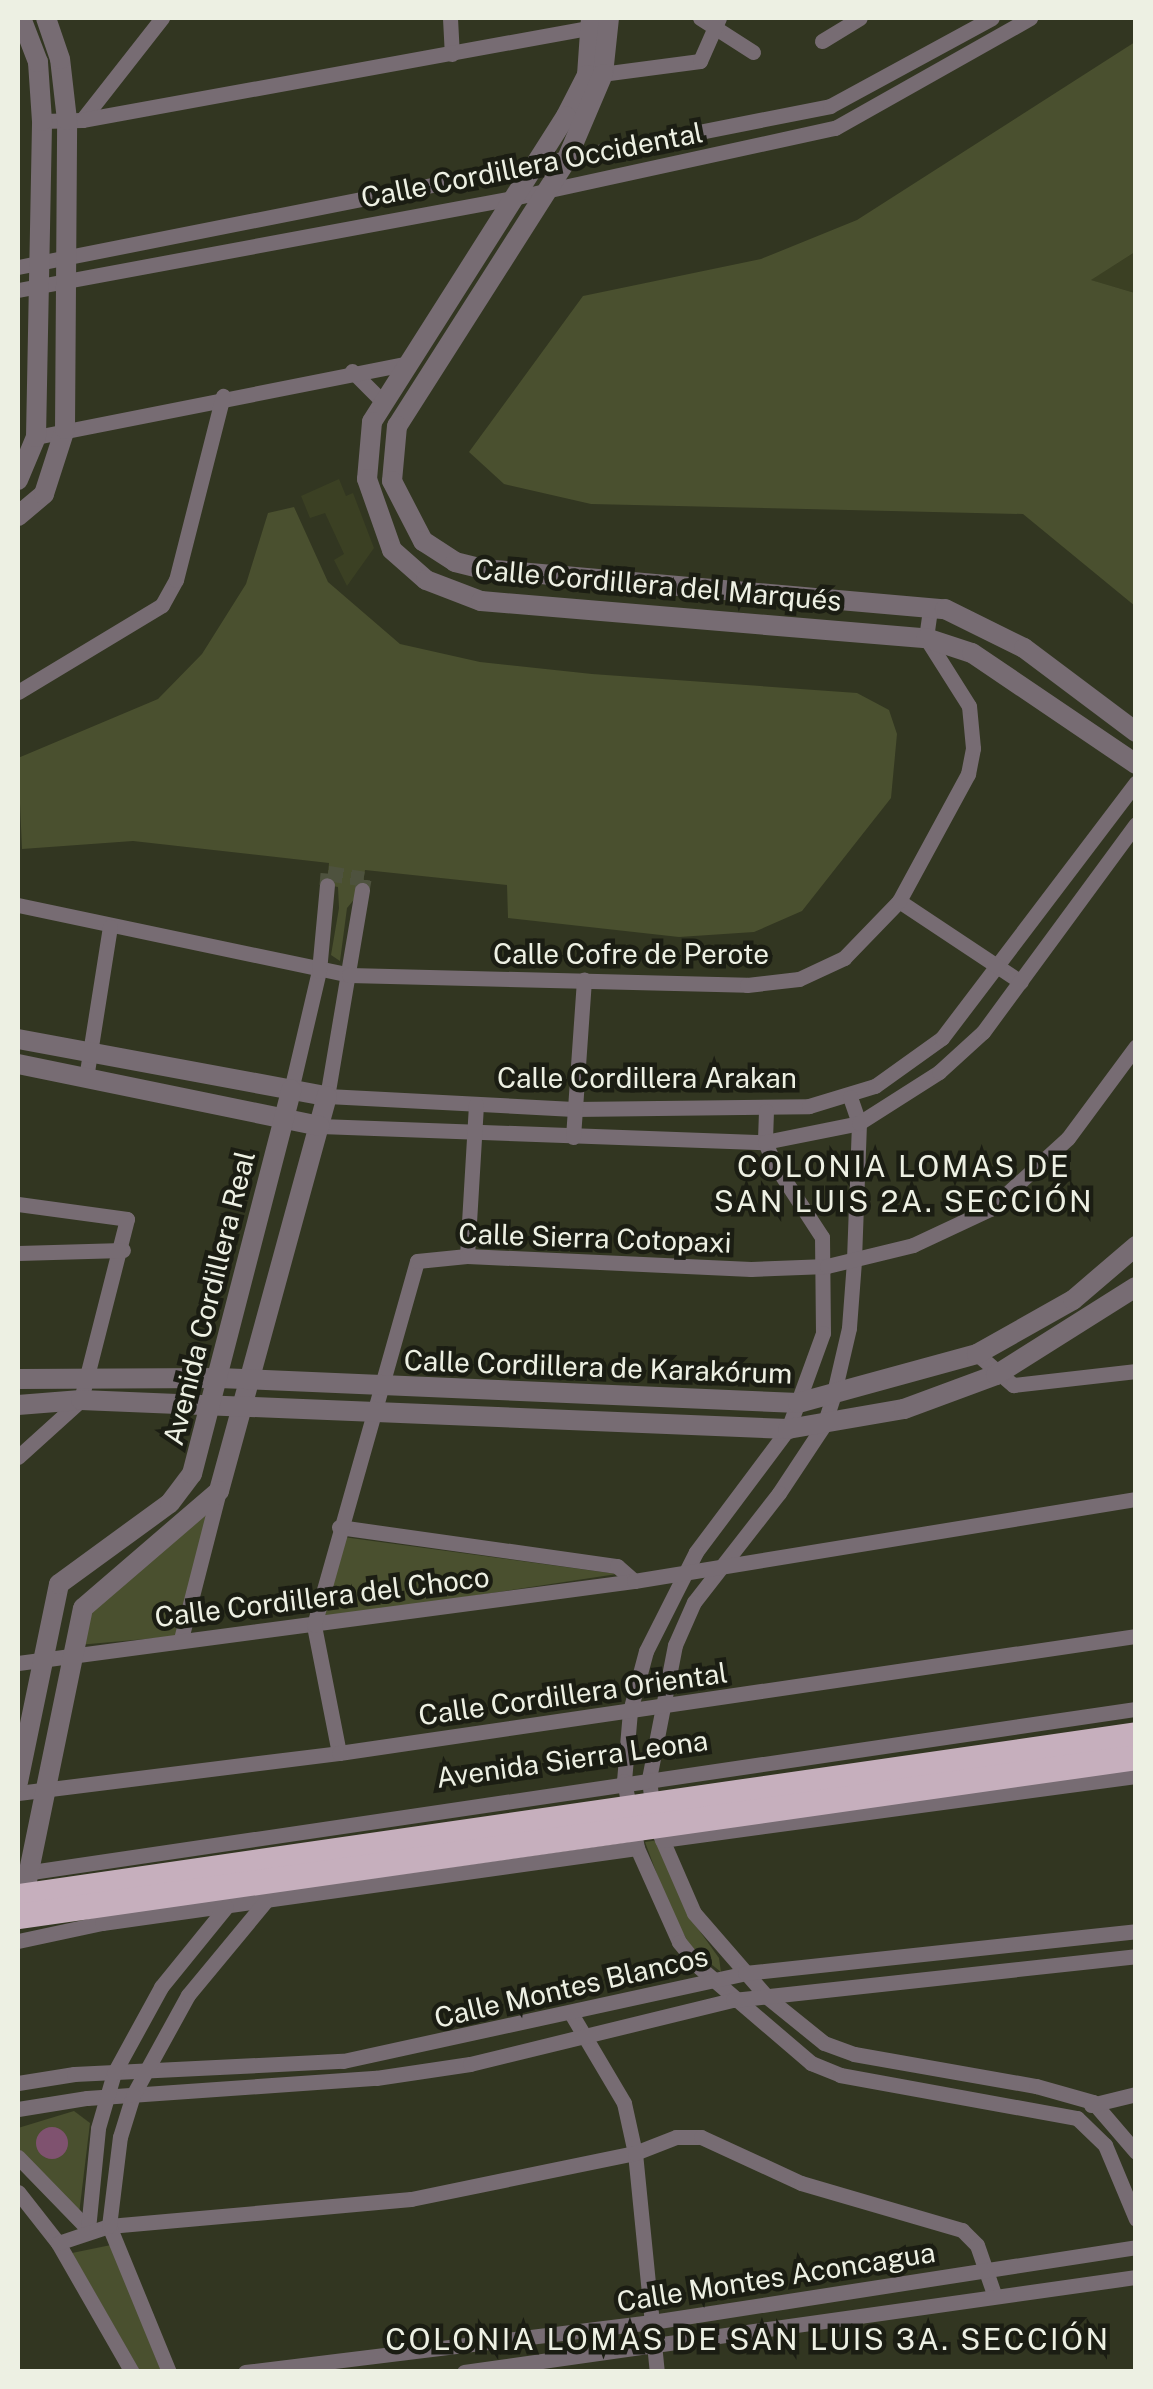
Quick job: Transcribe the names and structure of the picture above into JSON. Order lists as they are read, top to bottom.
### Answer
{
  "streets": {
    "highway": ["Avenida Sierra Leona"],
    "street": [
      "Calle Cordillera Occidental",
      "Calle Cordillera del Marqués",
      "Calle Cofre de Perote",
      "Calle Cordillera Arakan",
      "Calle Sierra Cotopaxi",
      "Avenida Cordillera Real",
      "Calle Cordillera de Karakórum",
      "Calle Cordillera del Choco",
      "Calle Cordillera Oriental",
      "Calle Montes Blancos",
      "Calle Montes Aconcagua"
    ]
  },
  "crossings": [
    ["Calle Cordillera Occidental", "Calle Cordillera del Marqués"],
    ["Calle Cordillera del Marqués", "Calle Cofre de Perote"],
    ["Calle Cofre de Perote", "Avenida Cordillera Real"],
    ["Calle Cordillera Arakan", "Avenida Cordillera Real"],
    ["Calle Sierra Cotopaxi", "Calle Cordillera de Karakórum"],
    ["Calle Sierra Cotopaxi", "Calle Cordillera del Choco"],
    ["Calle Sierra Cotopaxi", "Calle Cordillera Oriental"],
    ["Avenida Cordillera Real", "Calle Cordillera de Karakórum"],
    ["Avenida Cordillera Real", "Calle Cordillera del Choco"]
  ],
  "districts": ["COLONIA LOMAS DE SAN LUIS 2A. SECCIÓN", "COLONIA LOMAS DE SAN LUIS 3A. SECCIÓN"]
}
